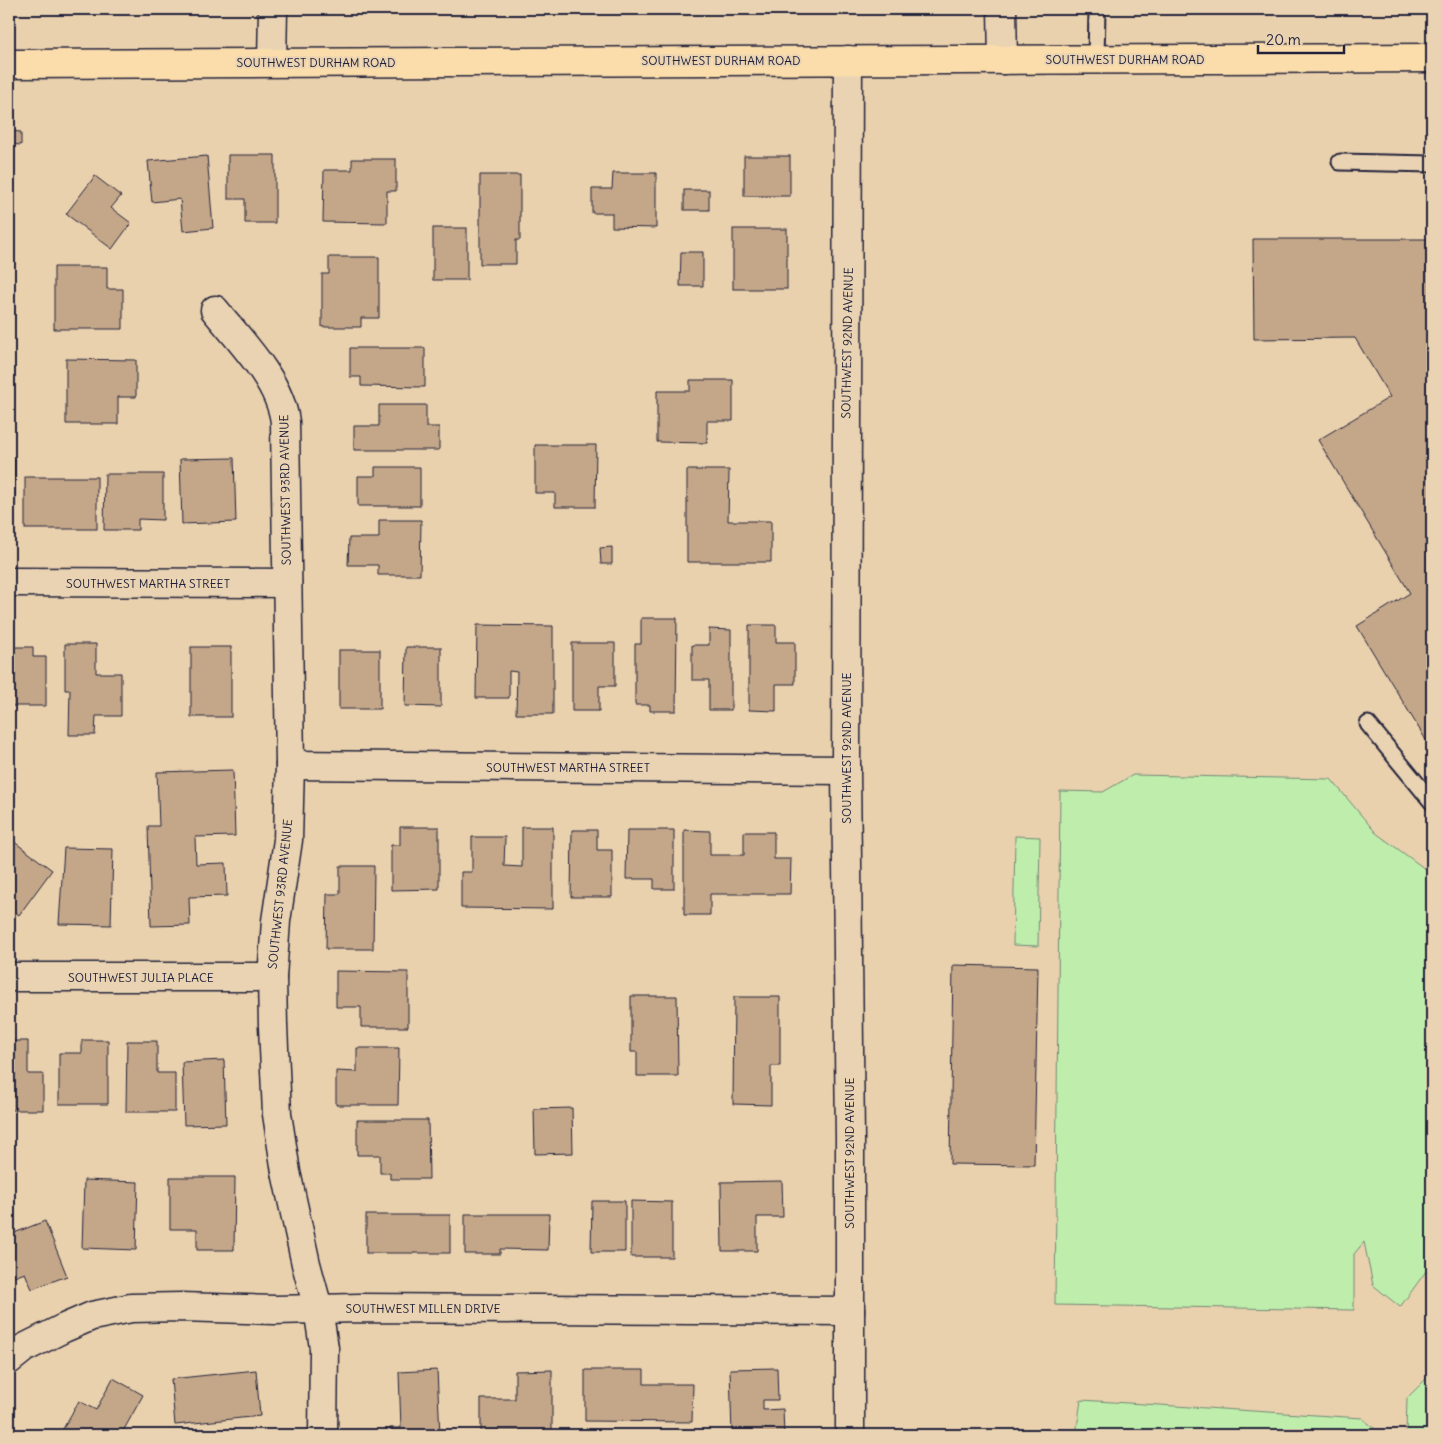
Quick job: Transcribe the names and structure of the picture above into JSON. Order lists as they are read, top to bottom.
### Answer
{
  "streets": {
    "main road": ["SOUTHWEST DURHAM ROAD"],
    "street": [
      "SOUTHWEST 92ND AVENUE",
      "SOUTHWEST 93RD AVENUE",
      "SOUTHWEST MARTHA STREET",
      "SOUTHWEST JULIA PLACE",
      "SOUTHWEST MILLEN DRIVE"
    ]
  },
  "crossings": [
    ["SOUTHWEST DURHAM ROAD", "SOUTHWEST 92ND AVENUE"],
    ["SOUTHWEST 92ND AVENUE", "SOUTHWEST MARTHA STREET"],
    ["SOUTHWEST 92ND AVENUE", "SOUTHWEST MILLEN DRIVE"],
    ["SOUTHWEST 93RD AVENUE", "SOUTHWEST MARTHA STREET"],
    ["SOUTHWEST 93RD AVENUE", "SOUTHWEST JULIA PLACE"],
    ["SOUTHWEST 93RD AVENUE", "SOUTHWEST MILLEN DRIVE"]
  ],
  "scale_bar": "20 m"
}
